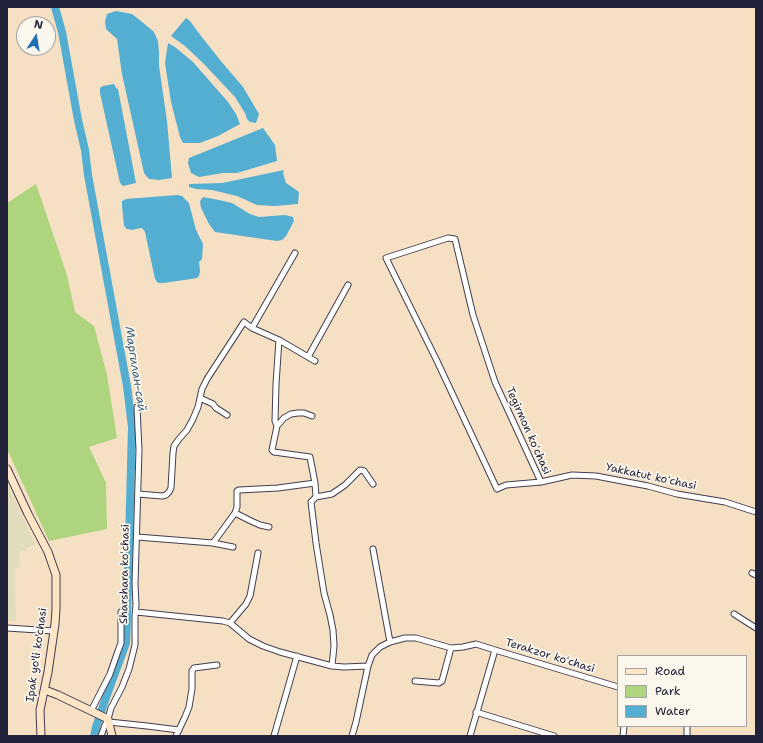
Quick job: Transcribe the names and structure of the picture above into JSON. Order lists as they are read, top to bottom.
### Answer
{
  "streets": {
    "main road": ["Ipak yo'li ko'chasi"],
    "street": [
      "Tegirmon koʻchasi",
      "Yakkatut koʻchasi",
      "Sharshara koʻchasi",
      "Terakzor koʻchasi"
    ]
  },
  "crossings": [
    ["Tegirmon koʻchasi", "Yakkatut koʻchasi"]
  ],
  "water": ["Маргилан-сай"],
  "legend": ["Road", "Park", "Water"],
  "north": "top"
}
